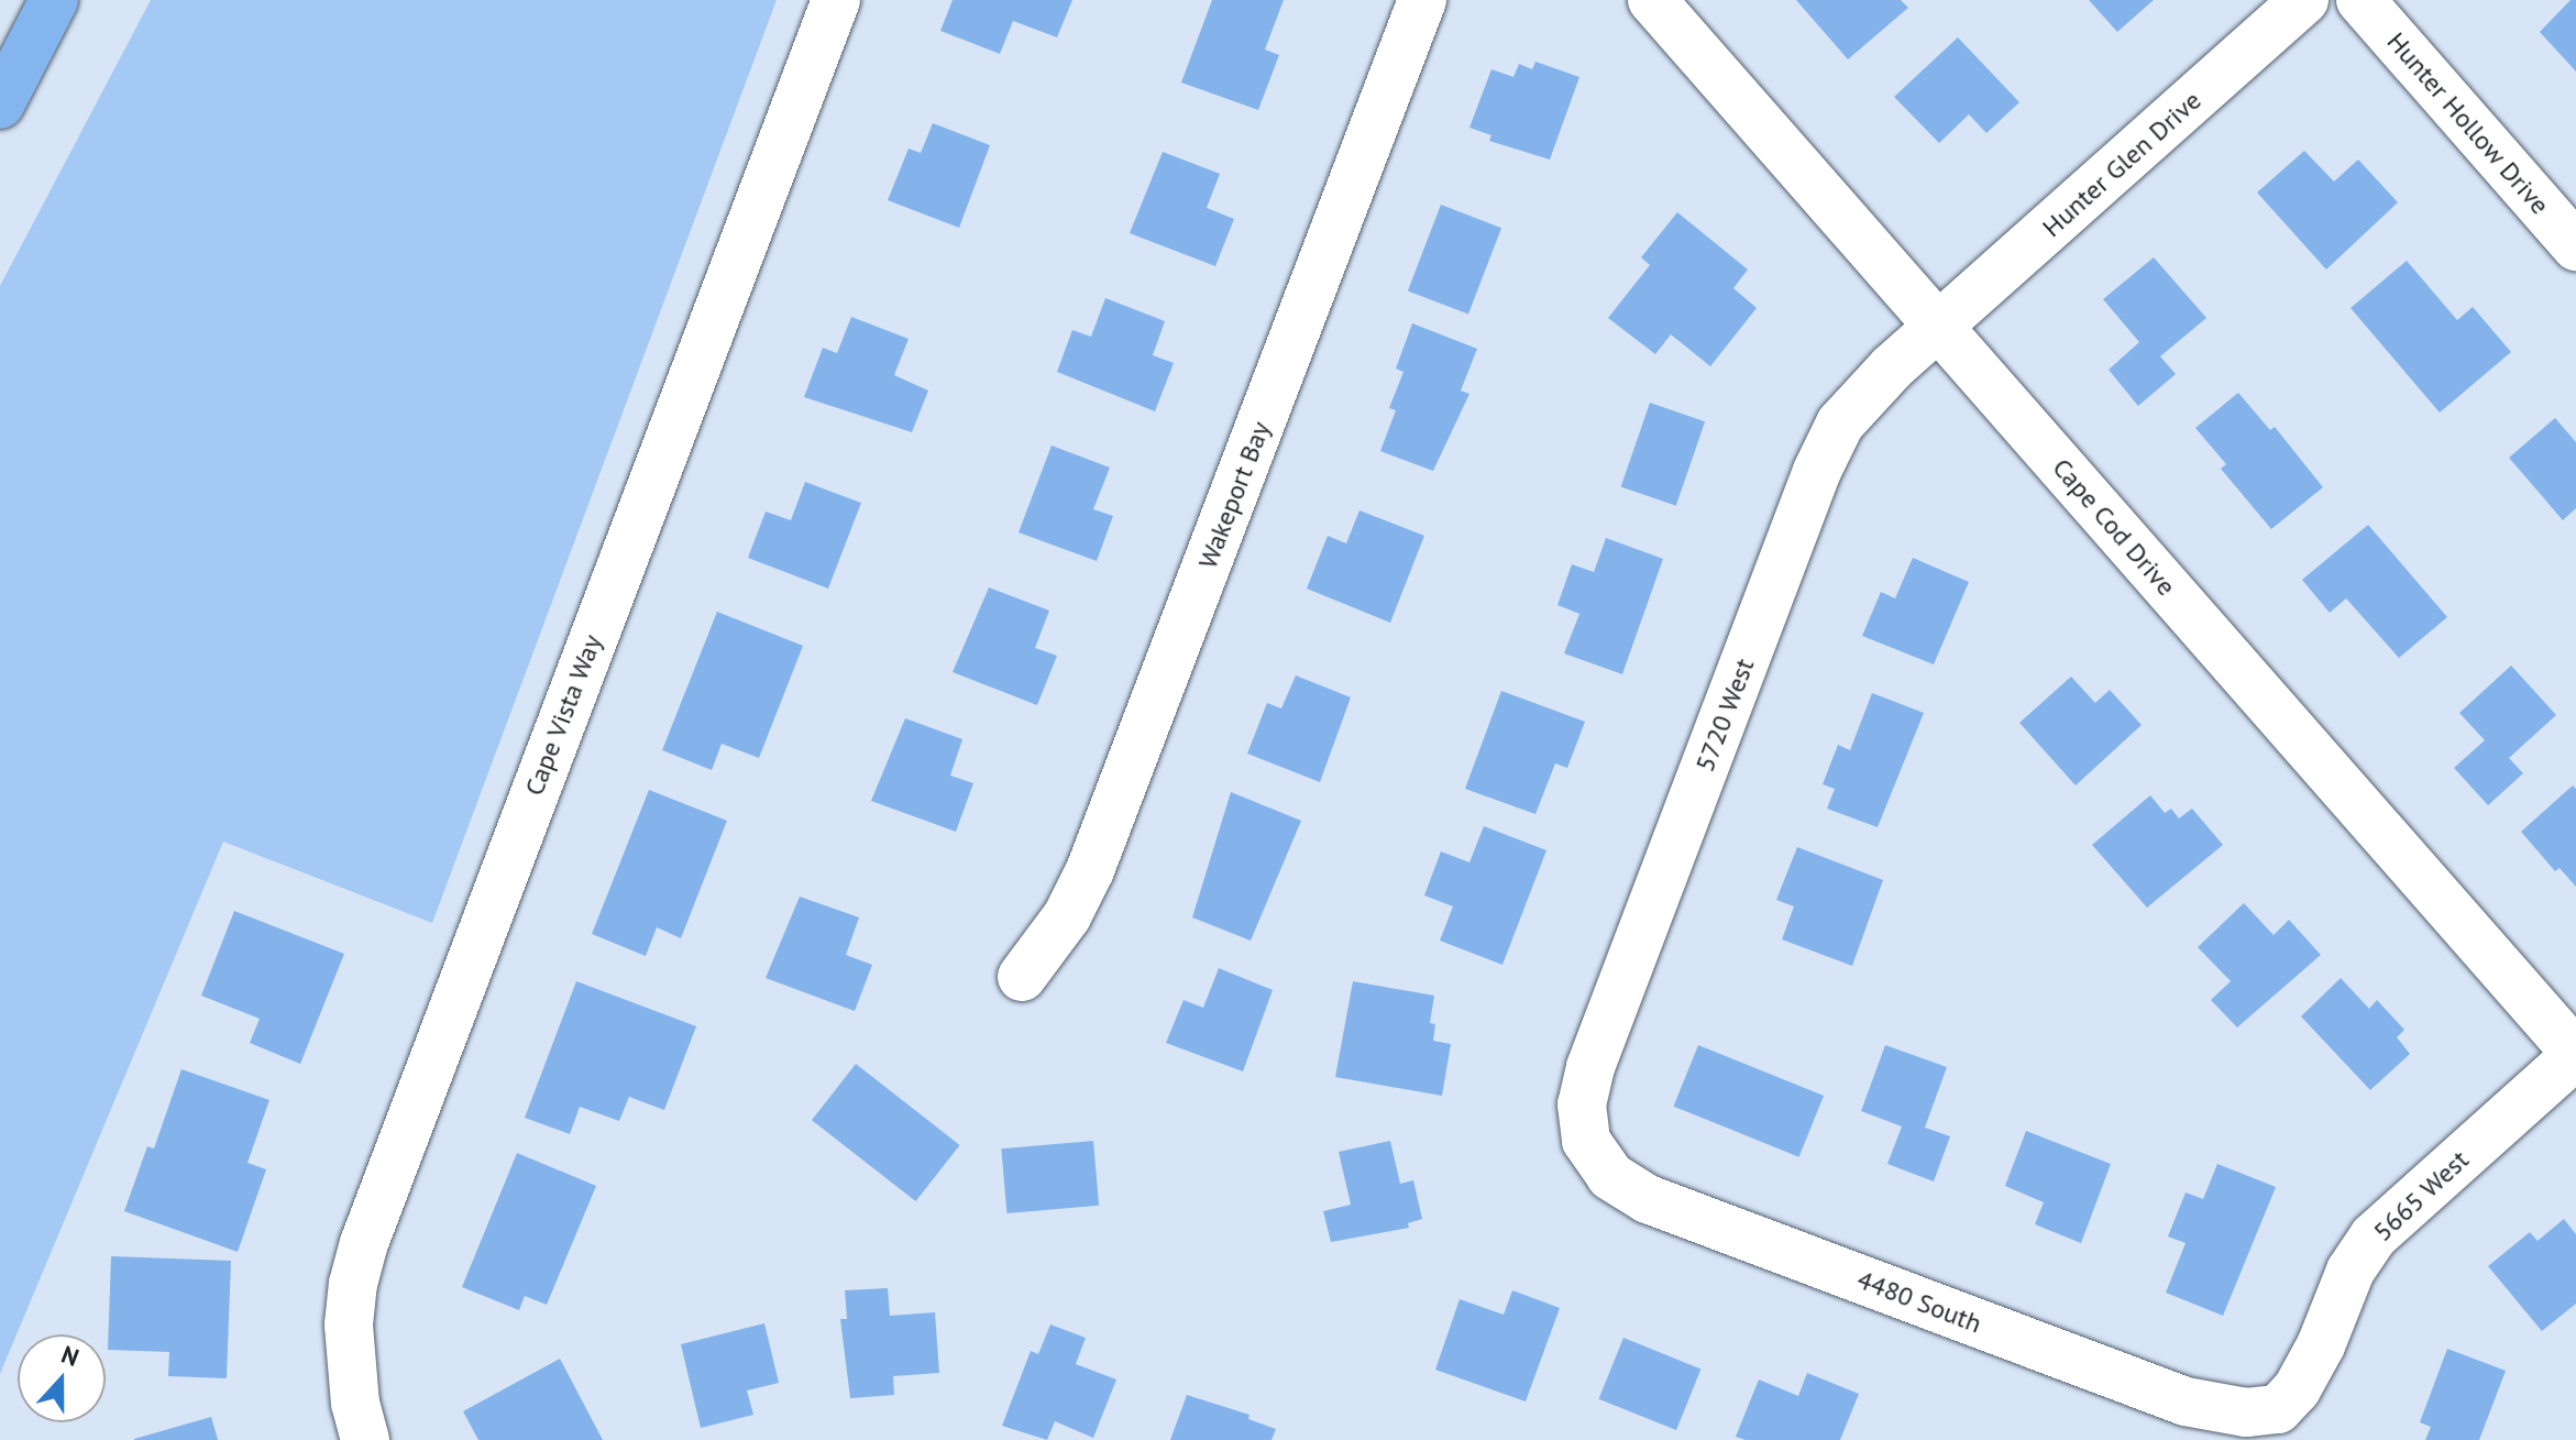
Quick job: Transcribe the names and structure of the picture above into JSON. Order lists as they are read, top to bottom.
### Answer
{
  "streets": {
    "street": [
      "Hunter Hollow Drive",
      "Hunter Glen Drive",
      "Wakeport Bay",
      "Cape Cod Drive",
      "Cape Vista Way",
      "5720 West",
      "5665 West",
      "4480 South"
    ]
  },
  "crossings": [
    ["Hunter Glen Drive", "Cape Cod Drive"],
    ["Hunter Glen Drive", "5720 West"],
    ["Cape Cod Drive", "5720 West"],
    ["Cape Cod Drive", "5665 West"],
    ["5720 West", "4480 South"],
    ["5665 West", "4480 South"]
  ],
  "north": "top"
}
